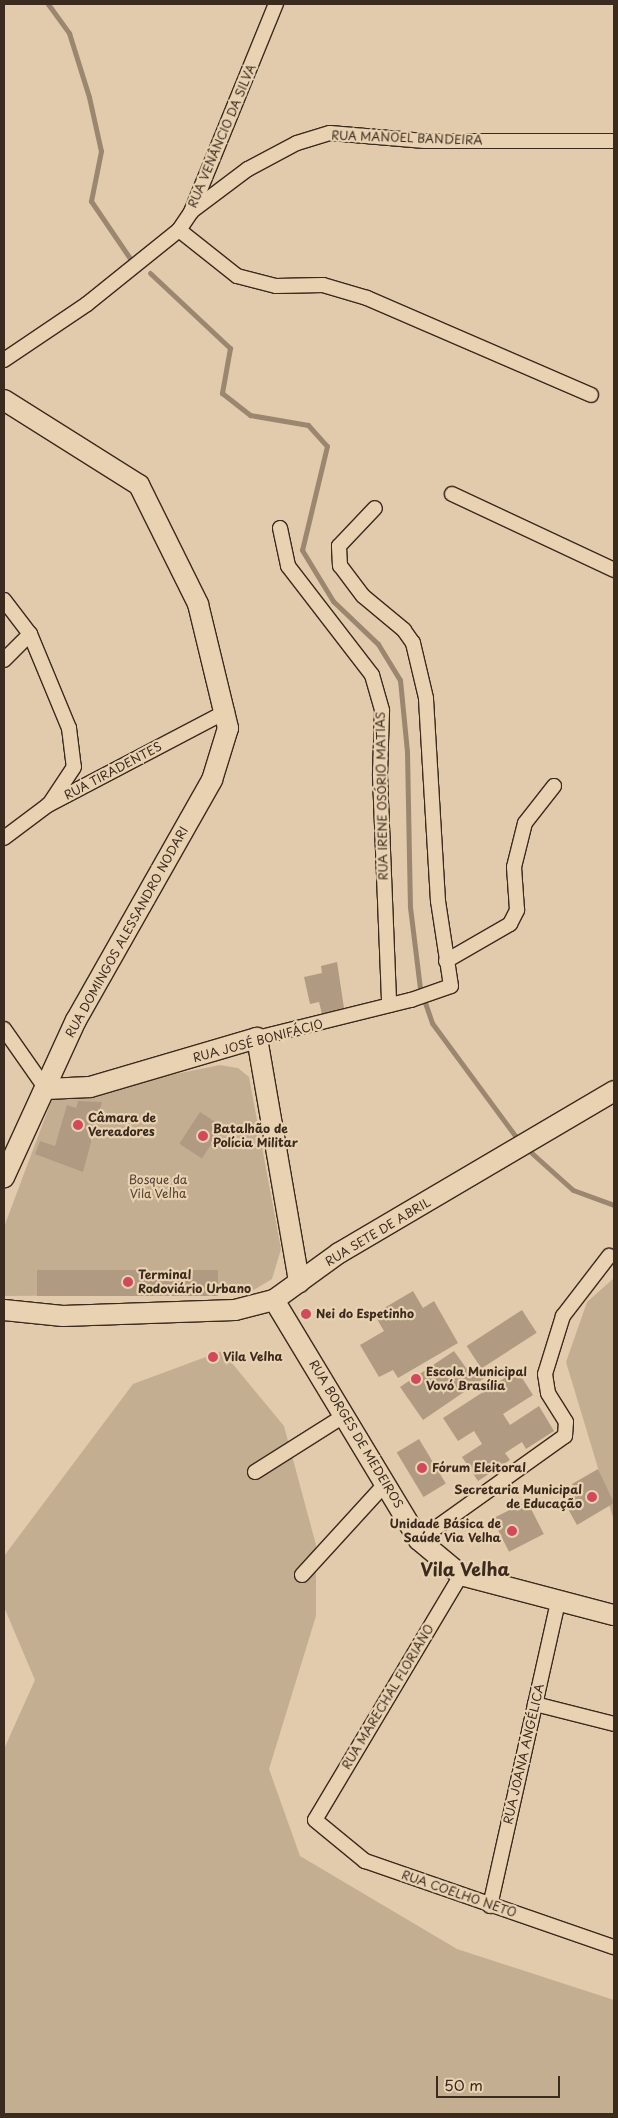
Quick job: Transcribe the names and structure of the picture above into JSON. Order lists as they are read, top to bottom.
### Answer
{
  "streets": {
    "street": [
      "RUA VENÂNCIO DA SILVA",
      "RUA MANOEL BANDEIRA",
      "RUA TIRADENTES",
      "RUA IRENE OSÓRIO MATIAS",
      "RUA DOMINGOS ALESSANDRO NODARI",
      "RUA JOSÉ BONIFÁCIO",
      "RUA SETE DE ABRIL",
      "RUA BORGES DE MEDEIROS",
      "RUA MARECHAL FLORIANO",
      "RUA JOANA ANGÉLICA",
      "RUA COELHO NETO"
    ]
  },
  "crossings": [
    ["RUA VENÂNCIO DA SILVA", "RUA MANOEL BANDEIRA"],
    ["RUA TIRADENTES", "RUA DOMINGOS ALESSANDRO NODARI"],
    ["RUA IRENE OSÓRIO MATIAS", "RUA JOSÉ BONIFÁCIO"],
    ["RUA DOMINGOS ALESSANDRO NODARI", "RUA JOSÉ BONIFÁCIO"],
    ["RUA SETE DE ABRIL", "RUA BORGES DE MEDEIROS"],
    ["RUA BORGES DE MEDEIROS", "RUA MARECHAL FLORIANO"],
    ["RUA BORGES DE MEDEIROS", "RUA JOANA ANGÉLICA"],
    ["RUA MARECHAL FLORIANO", "RUA COELHO NETO"],
    ["RUA JOANA ANGÉLICA", "RUA COELHO NETO"]
  ],
  "districts": ["Vila Velha"],
  "parks": ["Bosque da Vila Velha"],
  "places": [
    "Câmara de Vereadores",
    "Batalhão de Polícia Militar",
    "Terminal Rodoviário Urbano",
    "Nei do Espetinho",
    "Vila Velha",
    "Escola Municipal Vovó Brasília",
    "Fórum Eleitoral",
    "Secretaria Municipal de Educação",
    "Unidade Básica de Saúde Via Velha"
  ],
  "scale_bar": "50 m"
}
